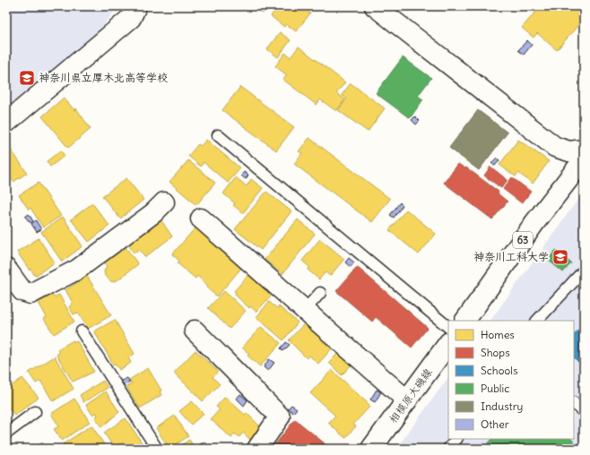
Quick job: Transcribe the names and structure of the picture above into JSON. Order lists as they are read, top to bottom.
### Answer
{
  "streets": {
    "street": ["63", "相模原大磯線"]
  },
  "places": {
    "school or university": ["神奈川県立厚木北高等学校", "神奈川工科大学"]
  },
  "legend": [
    "Homes",
    "Shops",
    "Schools",
    "Public",
    "Industry",
    "Other"
  ]
}
